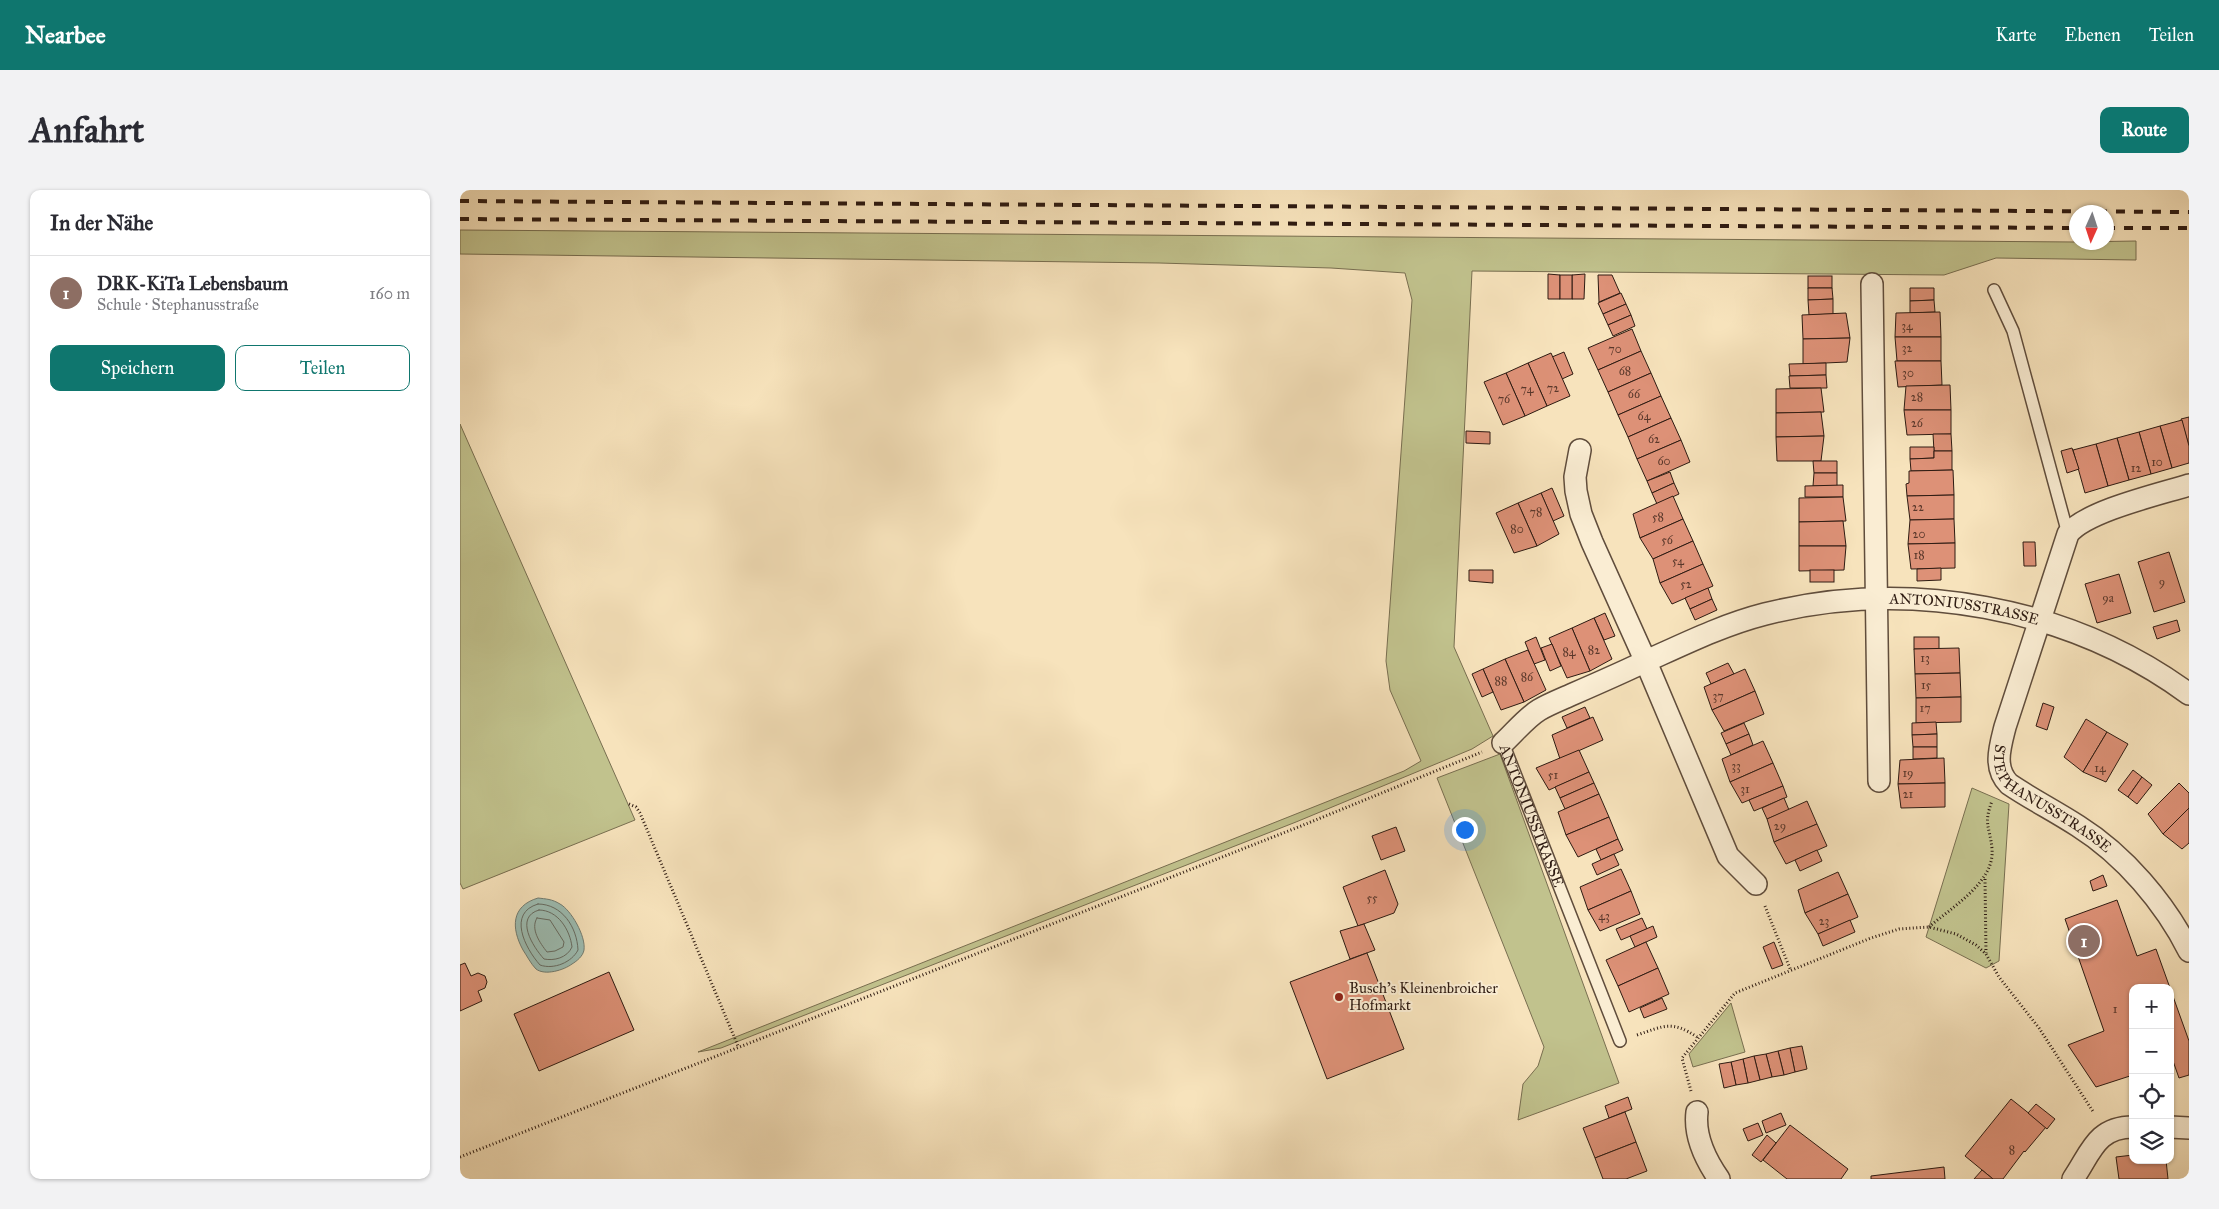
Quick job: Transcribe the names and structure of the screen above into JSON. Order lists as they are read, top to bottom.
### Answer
{
  "streets": {
    "street": ["ANTONIUSSTRASSE", "STEPHANUSSTRASSE"]
  },
  "crossings": [
    ["ANTONIUSSTRASSE", "STEPHANUSSTRASSE"]
  ],
  "places": ["Busch's Kleinenbroicher Hofmarkt"],
  "house_numbers": [
    "34",
    "32",
    "70",
    "68",
    "30",
    "72",
    "74",
    "66",
    "28",
    "76",
    "64",
    "26",
    "62",
    "60",
    "10",
    "12",
    "22",
    "78",
    "58",
    "80",
    "20",
    "56",
    "18",
    "54",
    "9",
    "52",
    "9a",
    "82",
    "84",
    "13",
    "86",
    "88",
    "15",
    "37",
    "17",
    "33",
    "14",
    "19",
    "51",
    "31",
    "21",
    "29",
    "55",
    "43",
    "23",
    "1",
    "8"
  ],
  "north": "bottom",
  "page": {
    "header": "Nearbee",
    "nav": ["Karte", "Ebenen", "Teilen"],
    "buttons": [
      "Route",
      ["Speichern", "Teilen"]
    ],
    "title": "Anfahrt",
    "heading": "In der Nähe",
    "list": [
      {
        "mark": "1",
        "name": "DRK-KiTa Lebensbaum",
        "note": "Schule · Stephanusstraße",
        "value": "160 m"
      }
    ],
    "pins": "1",
    "map_buttons": ["+", "−"]
  }
}
